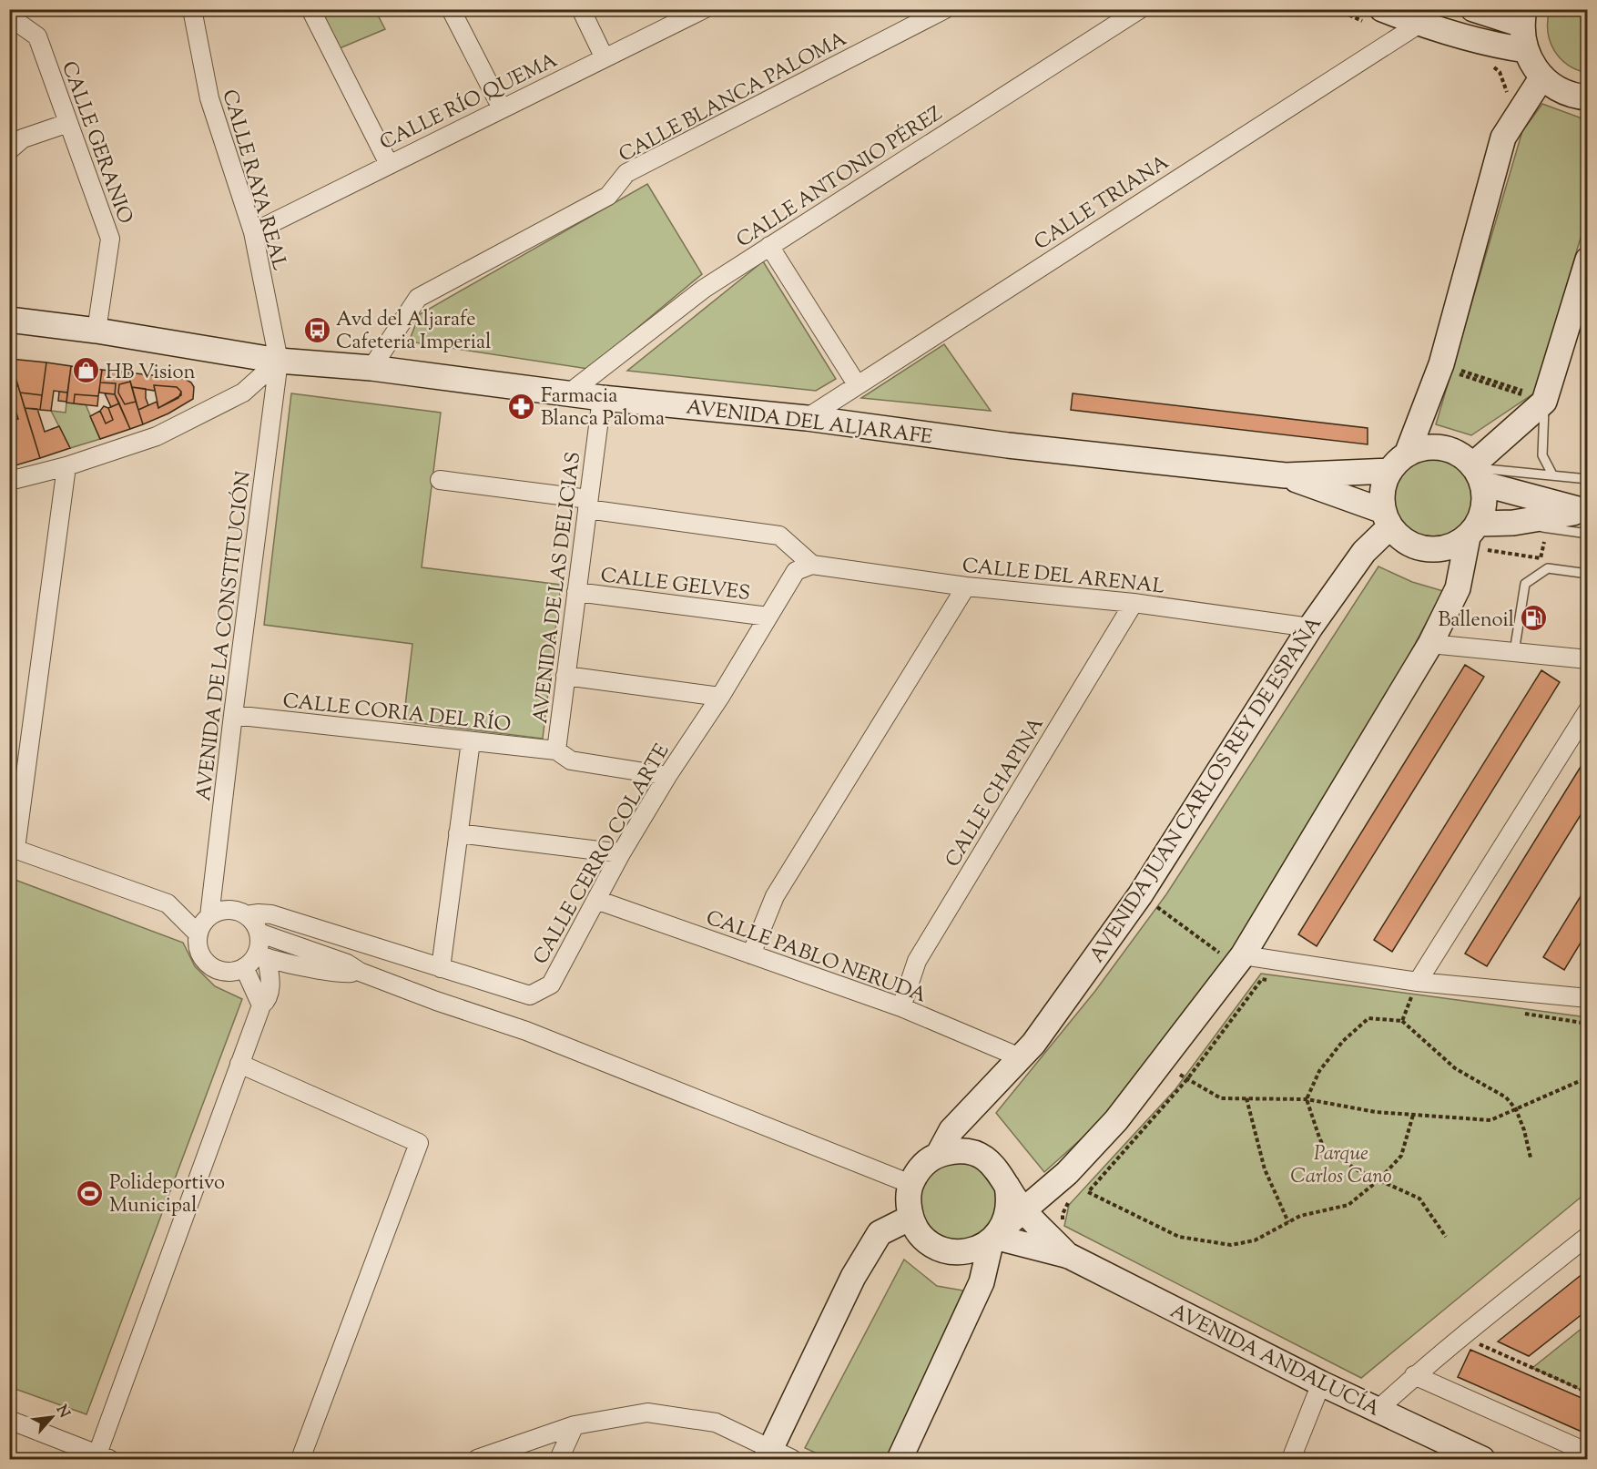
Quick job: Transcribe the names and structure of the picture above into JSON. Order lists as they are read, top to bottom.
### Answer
{
  "streets": {
    "street": [
      "CALLE BLANCA PALOMA",
      "CALLE RÍO QUEMA",
      "CALLE GERANIO",
      "CALLE ANTONIO PÉREZ",
      "CALLE RAYA REAL",
      "CALLE TRIANA",
      "AVENIDA DEL ALJARAFE",
      "CALLE DEL ARENAL",
      "CALLE GELVES",
      "AVENIDA DE LAS DELICIAS",
      "AVENIDA DE LA CONSTITUCIÓN",
      "CALLE CORIA DEL RÍO",
      "AVENIDA JUAN CARLOS REY DE ESPAÑA",
      "CALLE CHAPINA",
      "CALLE CERRO COLARTE",
      "CALLE PABLO NERUDA",
      "AVENIDA ANDALUCÍA"
    ]
  },
  "crossings": [
    ["CALLE BLANCA PALOMA", "AVENIDA DEL ALJARAFE"],
    ["CALLE RÍO QUEMA", "CALLE RAYA REAL"],
    ["CALLE GERANIO", "AVENIDA DEL ALJARAFE"],
    ["CALLE ANTONIO PÉREZ", "AVENIDA DEL ALJARAFE"],
    ["CALLE RAYA REAL", "AVENIDA DEL ALJARAFE"],
    ["CALLE RAYA REAL", "AVENIDA DE LA CONSTITUCIÓN"],
    ["CALLE TRIANA", "AVENIDA DEL ALJARAFE"],
    ["AVENIDA DEL ALJARAFE", "AVENIDA DE LAS DELICIAS"],
    ["AVENIDA DEL ALJARAFE", "AVENIDA DE LA CONSTITUCIÓN"],
    ["AVENIDA DEL ALJARAFE", "AVENIDA JUAN CARLOS REY DE ESPAÑA"],
    ["CALLE DEL ARENAL", "AVENIDA JUAN CARLOS REY DE ESPAÑA"],
    ["CALLE DEL ARENAL", "CALLE CHAPINA"],
    ["CALLE DEL ARENAL", "CALLE CERRO COLARTE"],
    ["CALLE GELVES", "AVENIDA DE LAS DELICIAS"],
    ["CALLE GELVES", "CALLE CERRO COLARTE"],
    ["AVENIDA DE LAS DELICIAS", "CALLE CORIA DEL RÍO"],
    ["AVENIDA DE LA CONSTITUCIÓN", "CALLE CORIA DEL RÍO"],
    ["AVENIDA DE LA CONSTITUCIÓN", "CALLE CERRO COLARTE"],
    ["CALLE CORIA DEL RÍO", "CALLE CERRO COLARTE"],
    ["AVENIDA JUAN CARLOS REY DE ESPAÑA", "CALLE PABLO NERUDA"],
    ["CALLE CHAPINA", "CALLE PABLO NERUDA"],
    ["CALLE CERRO COLARTE", "CALLE PABLO NERUDA"]
  ],
  "parks": ["Parque Carlos Cano"],
  "places": {
    "bus stop": ["Avd del Aljarafe Cafeteria Imperial"],
    "shop": ["HB Vision"],
    "pharmacy": ["Farmacia Blanca Paloma"],
    "fuel station": ["Ballenoil"],
    "sports": ["Polideportivo Municipal"]
  },
  "north": "top right"
}
